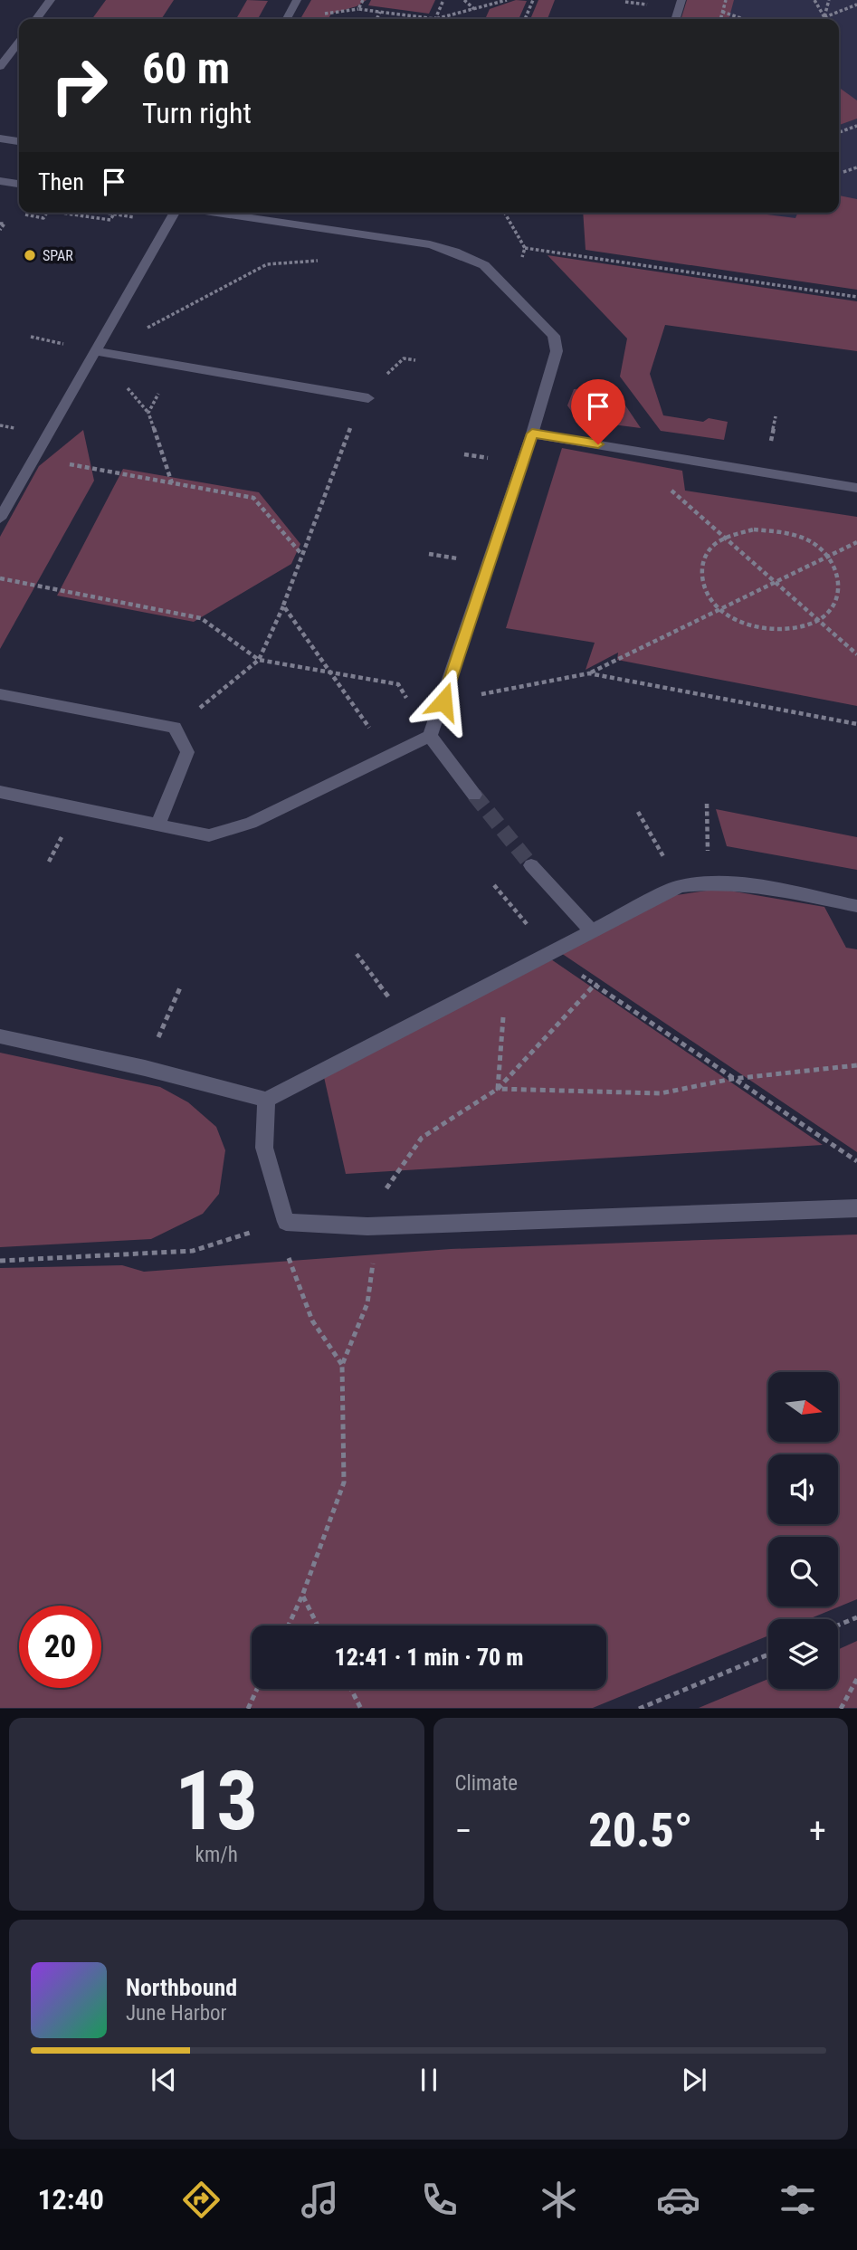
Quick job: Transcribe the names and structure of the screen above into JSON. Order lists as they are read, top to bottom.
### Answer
{
  "places": ["SPAR"],
  "north": "right",
  "page": {
    "turn": ["60 m", "Turn right"],
    "then": "Then",
    "limit": "20",
    "trip": "12:41 · 1 min · 70 m",
    "tile": [
      ["13", "km/h"],
      "Climate"
    ],
    "heat": ["−", "20.5°", "+"],
    "song": ["Northbound", "June Harbor"],
    "tabs": "12:40"
  }
}
